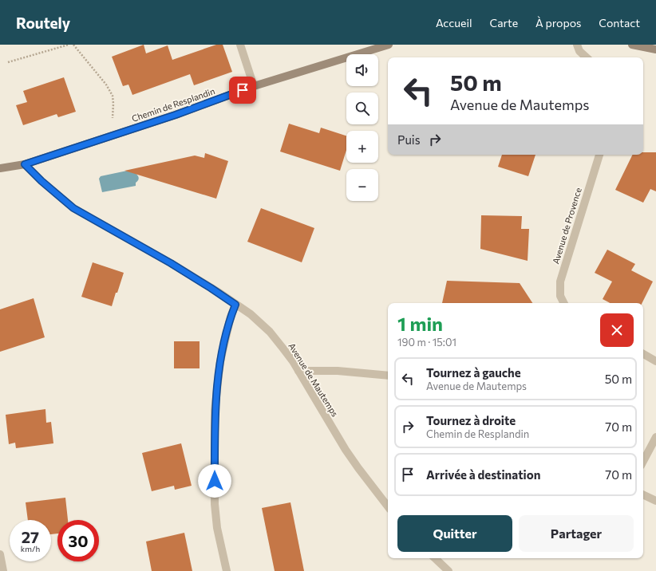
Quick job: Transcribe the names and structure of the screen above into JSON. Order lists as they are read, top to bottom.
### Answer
{
  "streets": {
    "street": ["Chemin de Resplandin", "Avenue de Provence", "Avenue de Mautemps"]
  },
  "crossings": [
    ["Chemin de Resplandin", "Avenue de Mautemps"]
  ],
  "page": {
    "header": "Routely",
    "nav": [
      "Accueil",
      "Carte",
      "À propos",
      "Contact"
    ],
    "map_buttons": ["+", "−"],
    "turn": ["50 m", "Avenue de Mautemps"],
    "then": "Puis",
    "heading": ["1 min", "190 m · 15:01"],
    "list": [
      {
        "name": "Tournez à gauche",
        "note": "Avenue de Mautemps",
        "value": "50 m"
      },
      {
        "name": "Tournez à droite",
        "note": "Chemin de Resplandin",
        "value": "70 m"
      },
      {
        "name": "Arrivée à destination",
        "value": "70 m"
      }
    ],
    "buttons": ["Quitter", "Partager"],
    "speed": "27 km/h",
    "limit": "30"
  }
}
